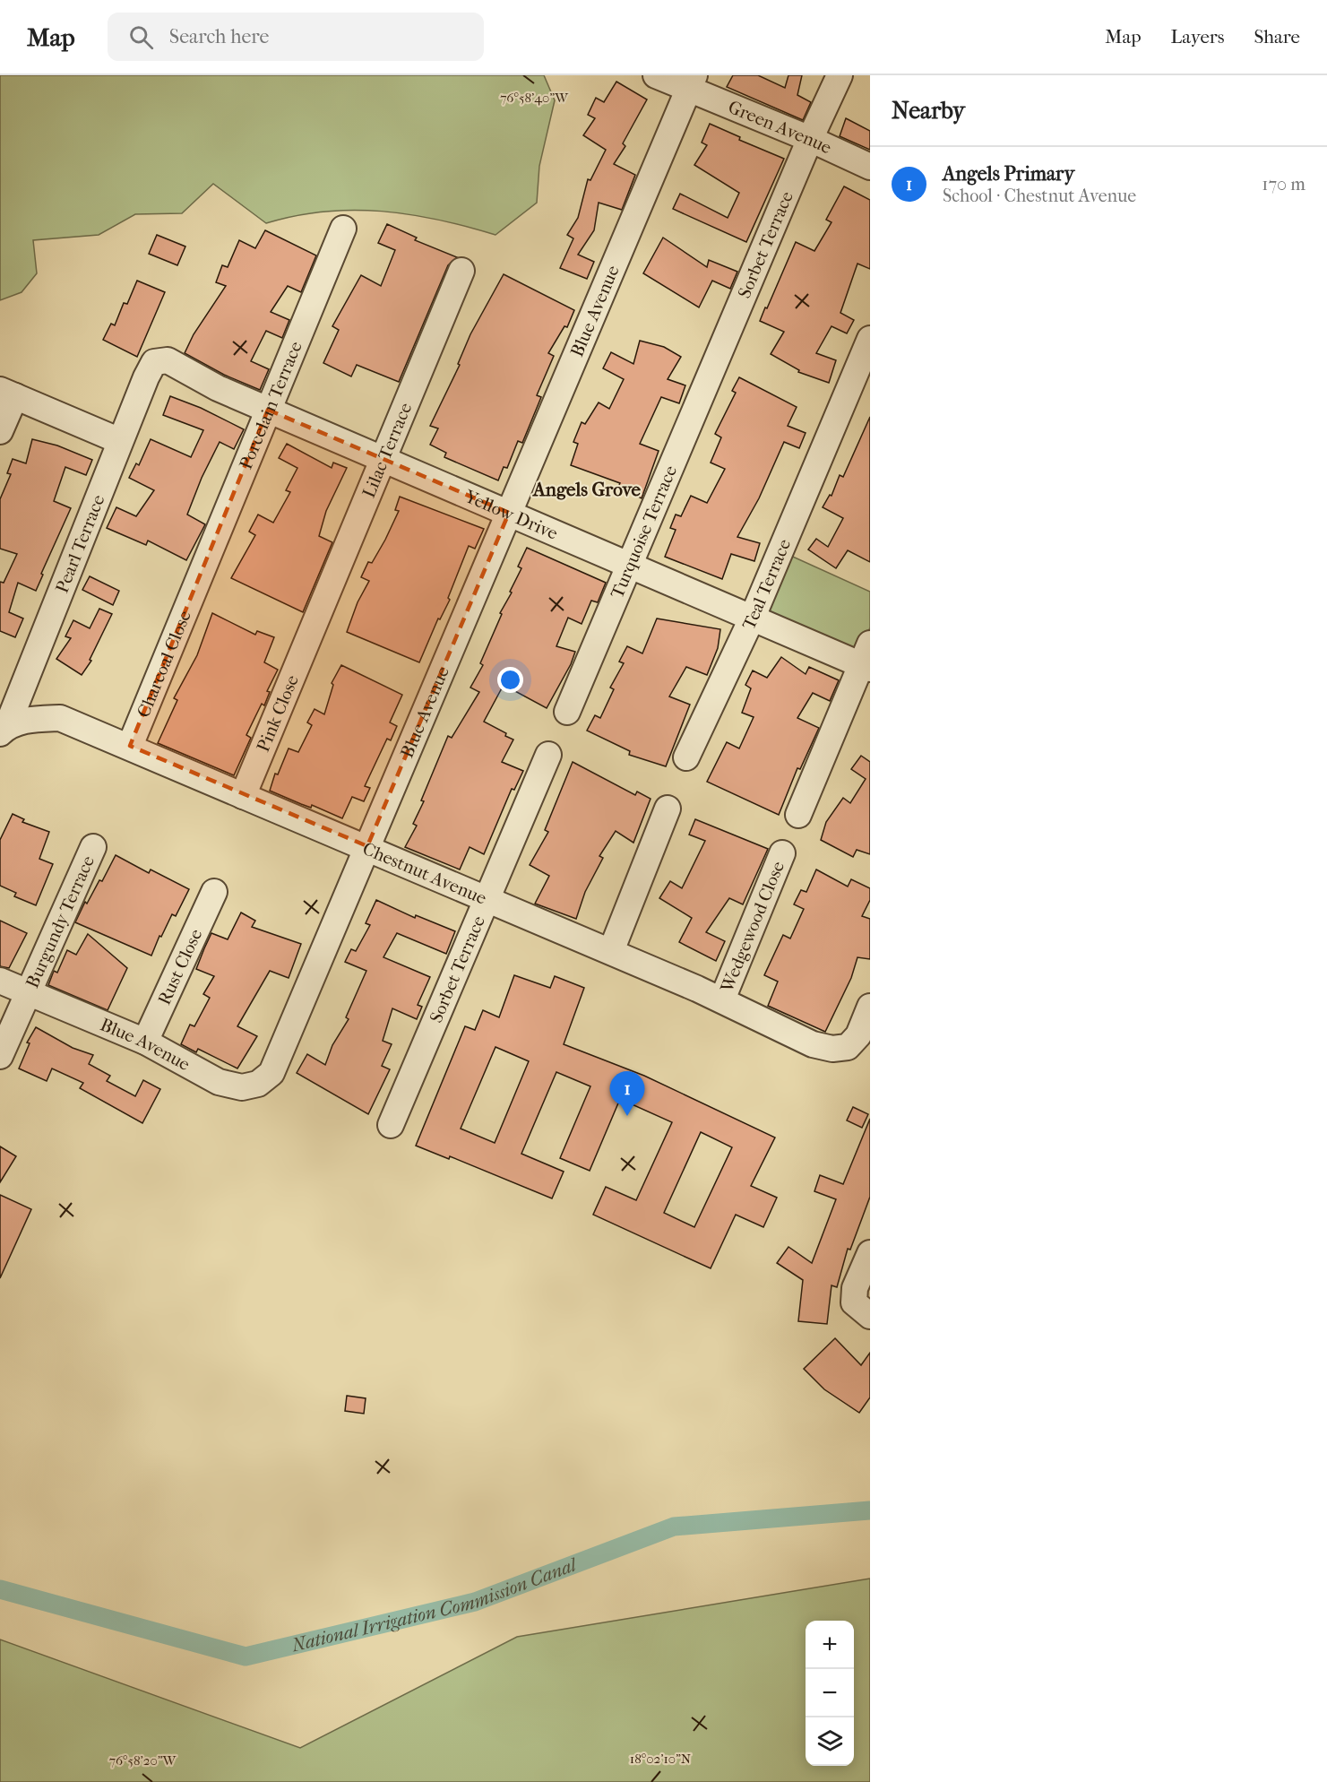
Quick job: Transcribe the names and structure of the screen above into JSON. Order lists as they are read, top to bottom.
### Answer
{
  "streets": {
    "street": [
      "Green Avenue",
      "Sorbet Terrace",
      "Blue Avenue",
      "Porcelain Terrace",
      "Lilac Terrace",
      "Yellow Drive",
      "Turquoise Terrace",
      "Pearl Terrace",
      "Teal Terrace",
      "Charcoal Close",
      "Pink Close",
      "Chestnut Avenue",
      "Burgundy Terrace",
      "Wedgewood Close",
      "Rust Close"
    ]
  },
  "crossings": [
    ["Green Avenue", "Sorbet Terrace"],
    ["Green Avenue", "Blue Avenue"],
    ["Sorbet Terrace", "Turquoise Terrace"],
    ["Sorbet Terrace", "Chestnut Avenue"],
    ["Blue Avenue", "Yellow Drive"],
    ["Blue Avenue", "Chestnut Avenue"],
    ["Blue Avenue", "Burgundy Terrace"],
    ["Blue Avenue", "Rust Close"],
    ["Porcelain Terrace", "Yellow Drive"],
    ["Porcelain Terrace", "Charcoal Close"],
    ["Lilac Terrace", "Yellow Drive"],
    ["Lilac Terrace", "Pink Close"],
    ["Yellow Drive", "Turquoise Terrace"],
    ["Yellow Drive", "Pearl Terrace"],
    ["Yellow Drive", "Teal Terrace"],
    ["Pearl Terrace", "Chestnut Avenue"],
    ["Charcoal Close", "Chestnut Avenue"],
    ["Pink Close", "Chestnut Avenue"],
    ["Chestnut Avenue", "Wedgewood Close"]
  ],
  "districts": ["Angels Grove"],
  "water": ["National Irrigation Commission Canal"],
  "page": {
    "header": "Map",
    "search": "Search here",
    "nav": ["Map", "Layers", "Share"],
    "heading": "Nearby",
    "list": [
      {
        "mark": "1",
        "name": "Angels Primary",
        "note": "School · Chestnut Avenue",
        "value": "170 m"
      }
    ],
    "pins": "1",
    "map_buttons": ["+", "−"]
  },
  "coordinates": ["76°58'40\"W", "18°02'10\"N", "76°58'20\"W"]
}
